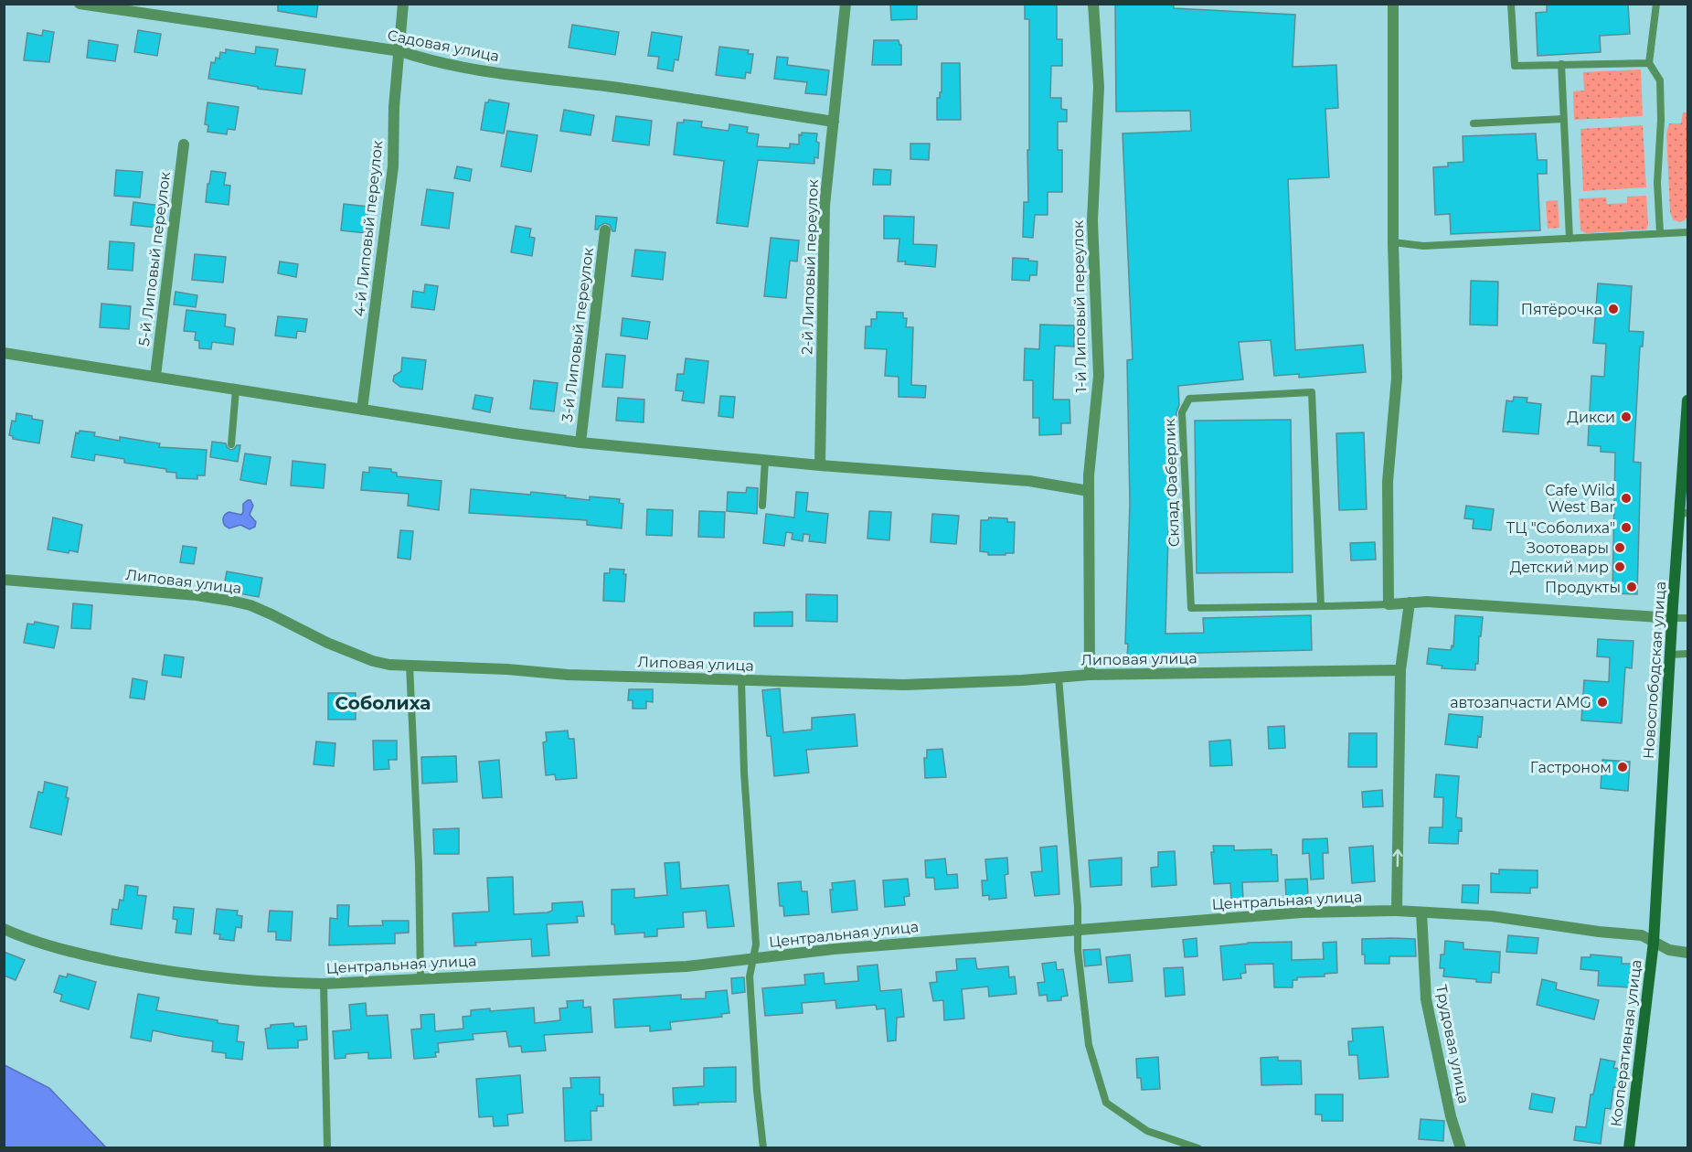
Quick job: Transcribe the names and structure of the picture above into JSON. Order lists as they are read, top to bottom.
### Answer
{
  "streets": {
    "main road": ["Новослободская улица", "Кооперативная улица"],
    "street": [
      "Садовая улица",
      "4-й Липовый переулок",
      "5-й Липовый переулок",
      "2-й Липовый переулок",
      "1-й Липовый переулок",
      "3-й Липовый переулок",
      "Липовая улица",
      "Центральная улица",
      "Трудовая улица"
    ],
    "lane": ["Склад Фаберлик"]
  },
  "crossings": [
    ["Садовая улица", "4-й Липовый переулок"],
    ["Садовая улица", "2-й Липовый переулок"],
    ["1-й Липовый переулок", "Липовая улица"],
    ["Новослободская улица", "Центральная улица"],
    ["Новослободская улица", "Кооперативная улица"],
    ["Центральная улица", "Кооперативная улица"],
    ["Центральная улица", "Трудовая улица"]
  ],
  "districts": ["Соболиха"],
  "places": [
    "Пятёрочка",
    "Дикси",
    "Cafe Wild West Bar",
    "ТЦ \"Соболиха\"",
    "Зоотовары",
    "Детский мир",
    "Продукты",
    "автозапчасти AMG",
    "Гастроном"
  ]
}
